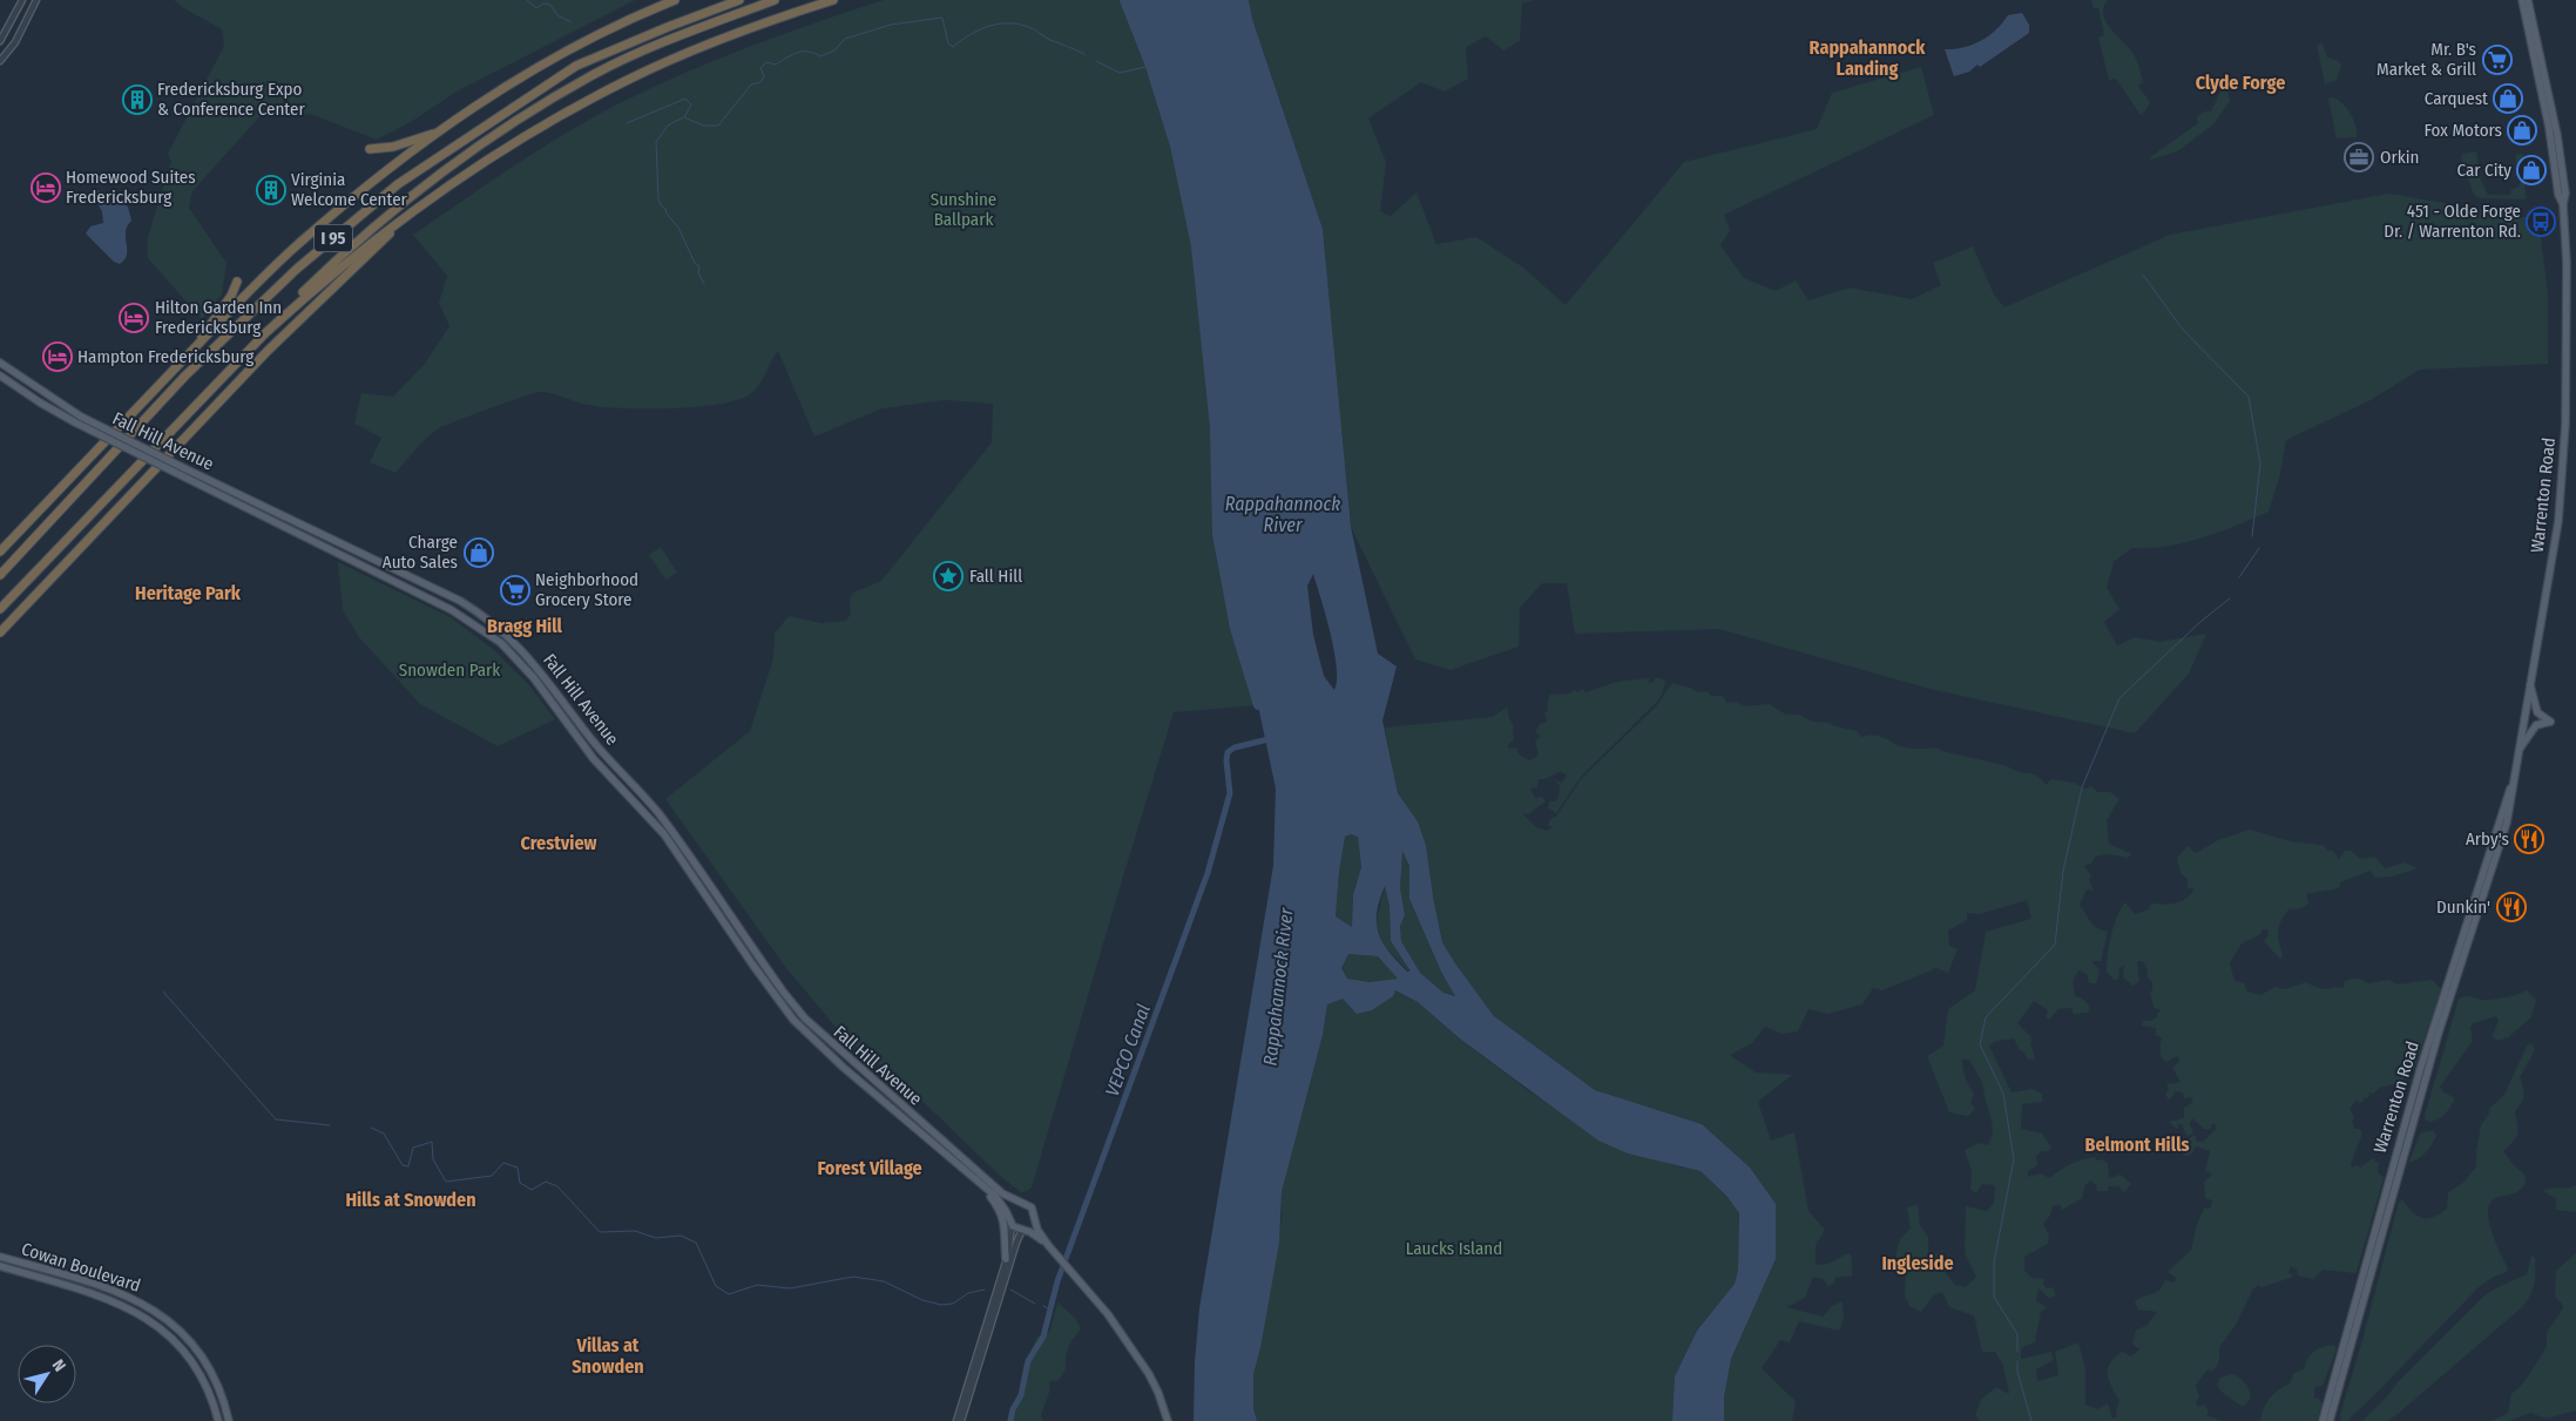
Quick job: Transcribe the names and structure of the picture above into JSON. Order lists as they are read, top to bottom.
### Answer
{
  "streets": {
    "highway": ["I 95"],
    "main road": ["Fall Hill Avenue", "Warrenton Road", "Cowan Boulevard"]
  },
  "districts": [
    "Rappahannock Landing",
    "Clyde Forge",
    "Heritage Park",
    "Bragg Hill",
    "Crestview",
    "Belmont Hills",
    "Forest Village",
    "Hills at Snowden",
    "Ingleside",
    "Villas at Snowden"
  ],
  "water": ["Rappahannock River", "VEPCO Canal"],
  "parks": ["Sunshine Ballpark", "Snowden Park", "Laucks Island"],
  "places": {
    "supermarket": ["Mr. B's Market & Grill", "Neighborhood Grocery Store"],
    "shop": [
      "Carquest",
      "Fox Motors",
      "Car City",
      "Charge Auto Sales"
    ],
    "building": ["Fredericksburg Expo & Conference Center", "Virginia Welcome Center"],
    "office": ["Orkin"],
    "hotel": ["Homewood Suites Fredericksburg", "Hilton Garden Inn Fredericksburg", "Hampton Fredericksburg"],
    "bus stop": ["451 - Olde Forge Dr. / Warrenton Rd."],
    "place": ["Fall Hill"],
    "restaurant": ["Arby's", "Dunkin'"]
  },
  "north": "top right"
}
